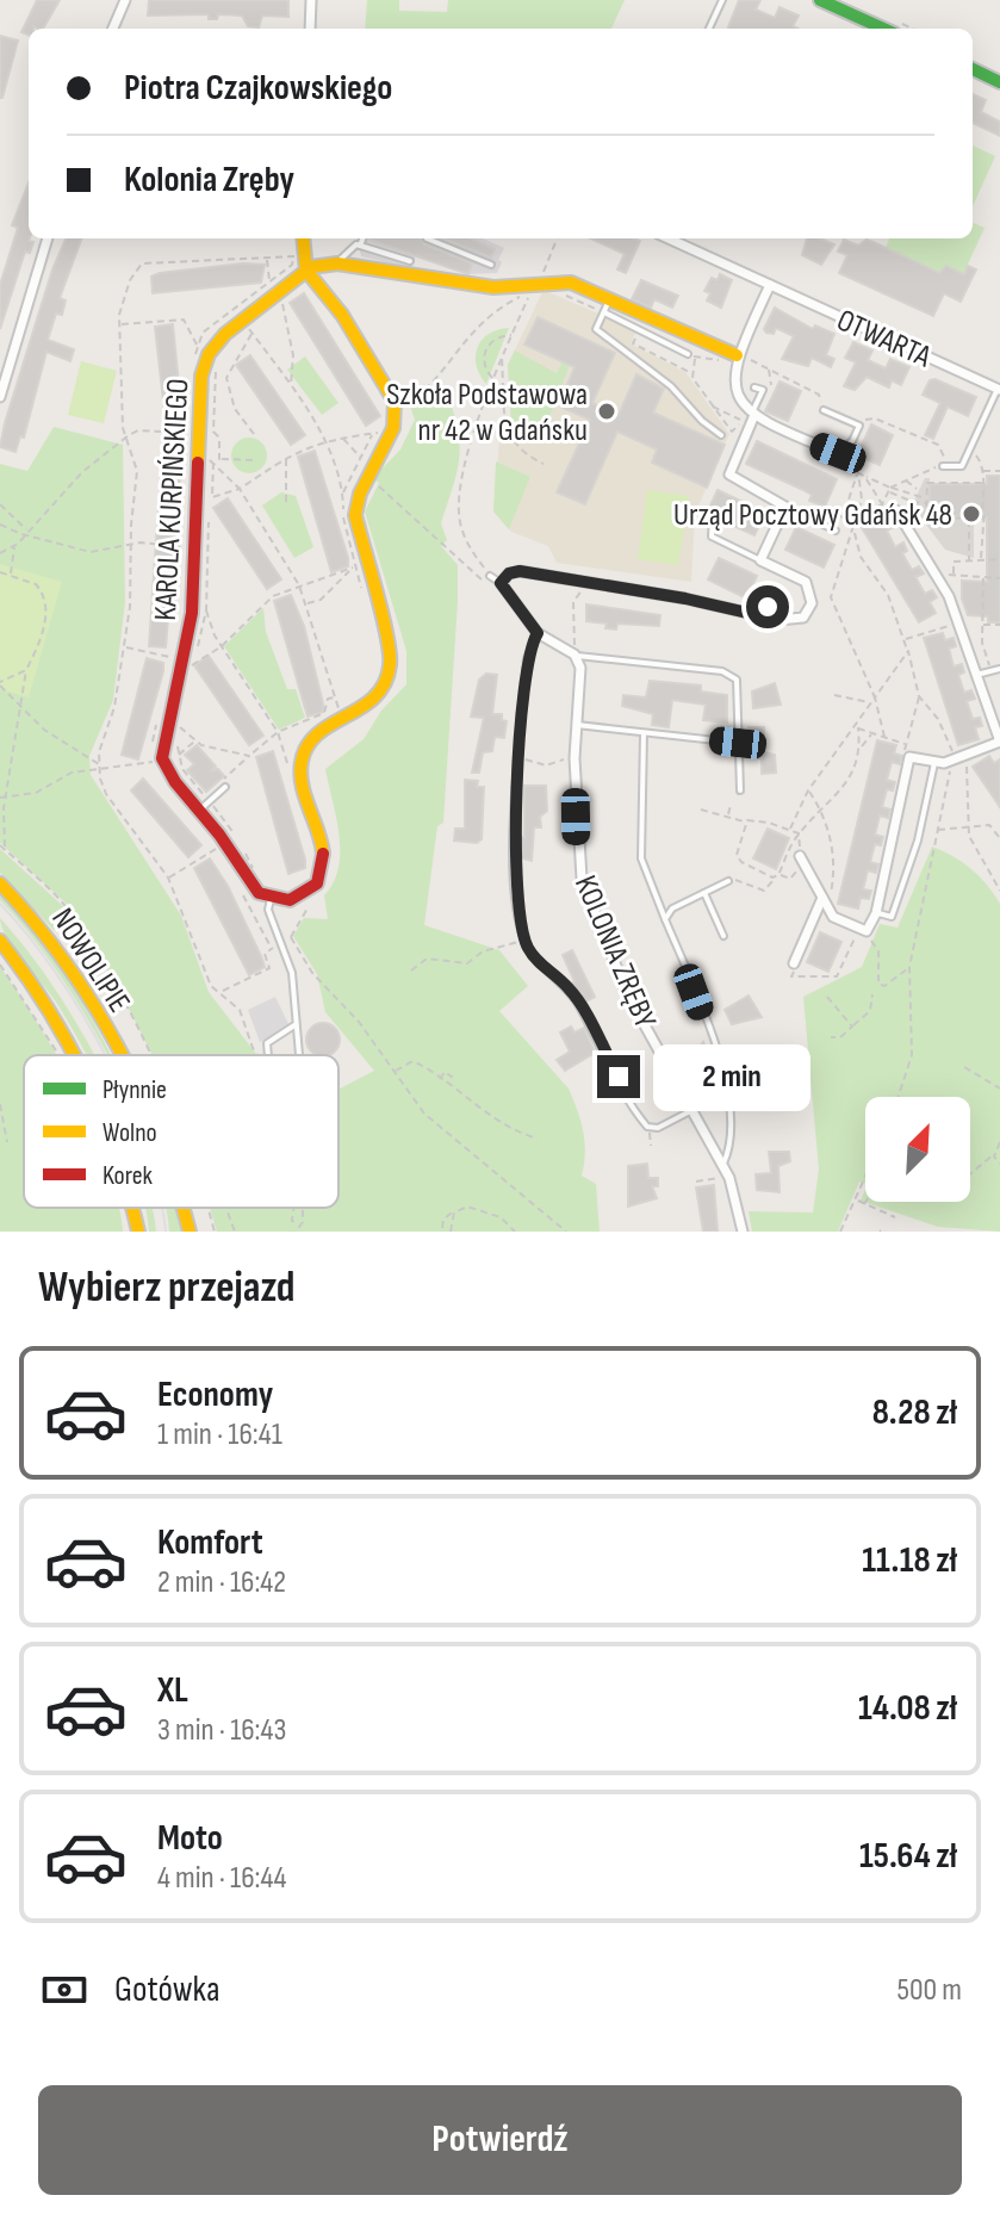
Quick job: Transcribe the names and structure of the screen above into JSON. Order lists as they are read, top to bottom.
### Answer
{
  "streets": {
    "street": [
      "OTWARTA",
      "KAROLA KURPIŃSKIEGO",
      "KOLONIA ZRĘBY",
      "NOWOLIPIE"
    ]
  },
  "places": ["Szkoła Podstawowa nr 42 w Gdańsku", "Urząd Pocztowy Gdańsk 48"],
  "legend": ["Płynnie", "Wolno", "Korek"],
  "north": "top right",
  "page": {
    "banner": ["Piotra Czajkowskiego", "Kolonia Zręby"],
    "bubble": "2 min",
    "heading": "Wybierz przejazd",
    "list": [
      {
        "name": "Economy",
        "note": "1 min · 16:41",
        "value": "8.28 zł"
      },
      {
        "name": "Komfort",
        "note": "2 min · 16:42",
        "value": "11.18 zł"
      },
      {
        "name": "XL",
        "note": "3 min · 16:43",
        "value": "14.08 zł"
      },
      {
        "name": "Moto",
        "note": "4 min · 16:44",
        "value": "15.64 zł"
      }
    ],
    "pay": ["Gotówka", "500 m"],
    "buttons": "Potwierdź"
  }
}
